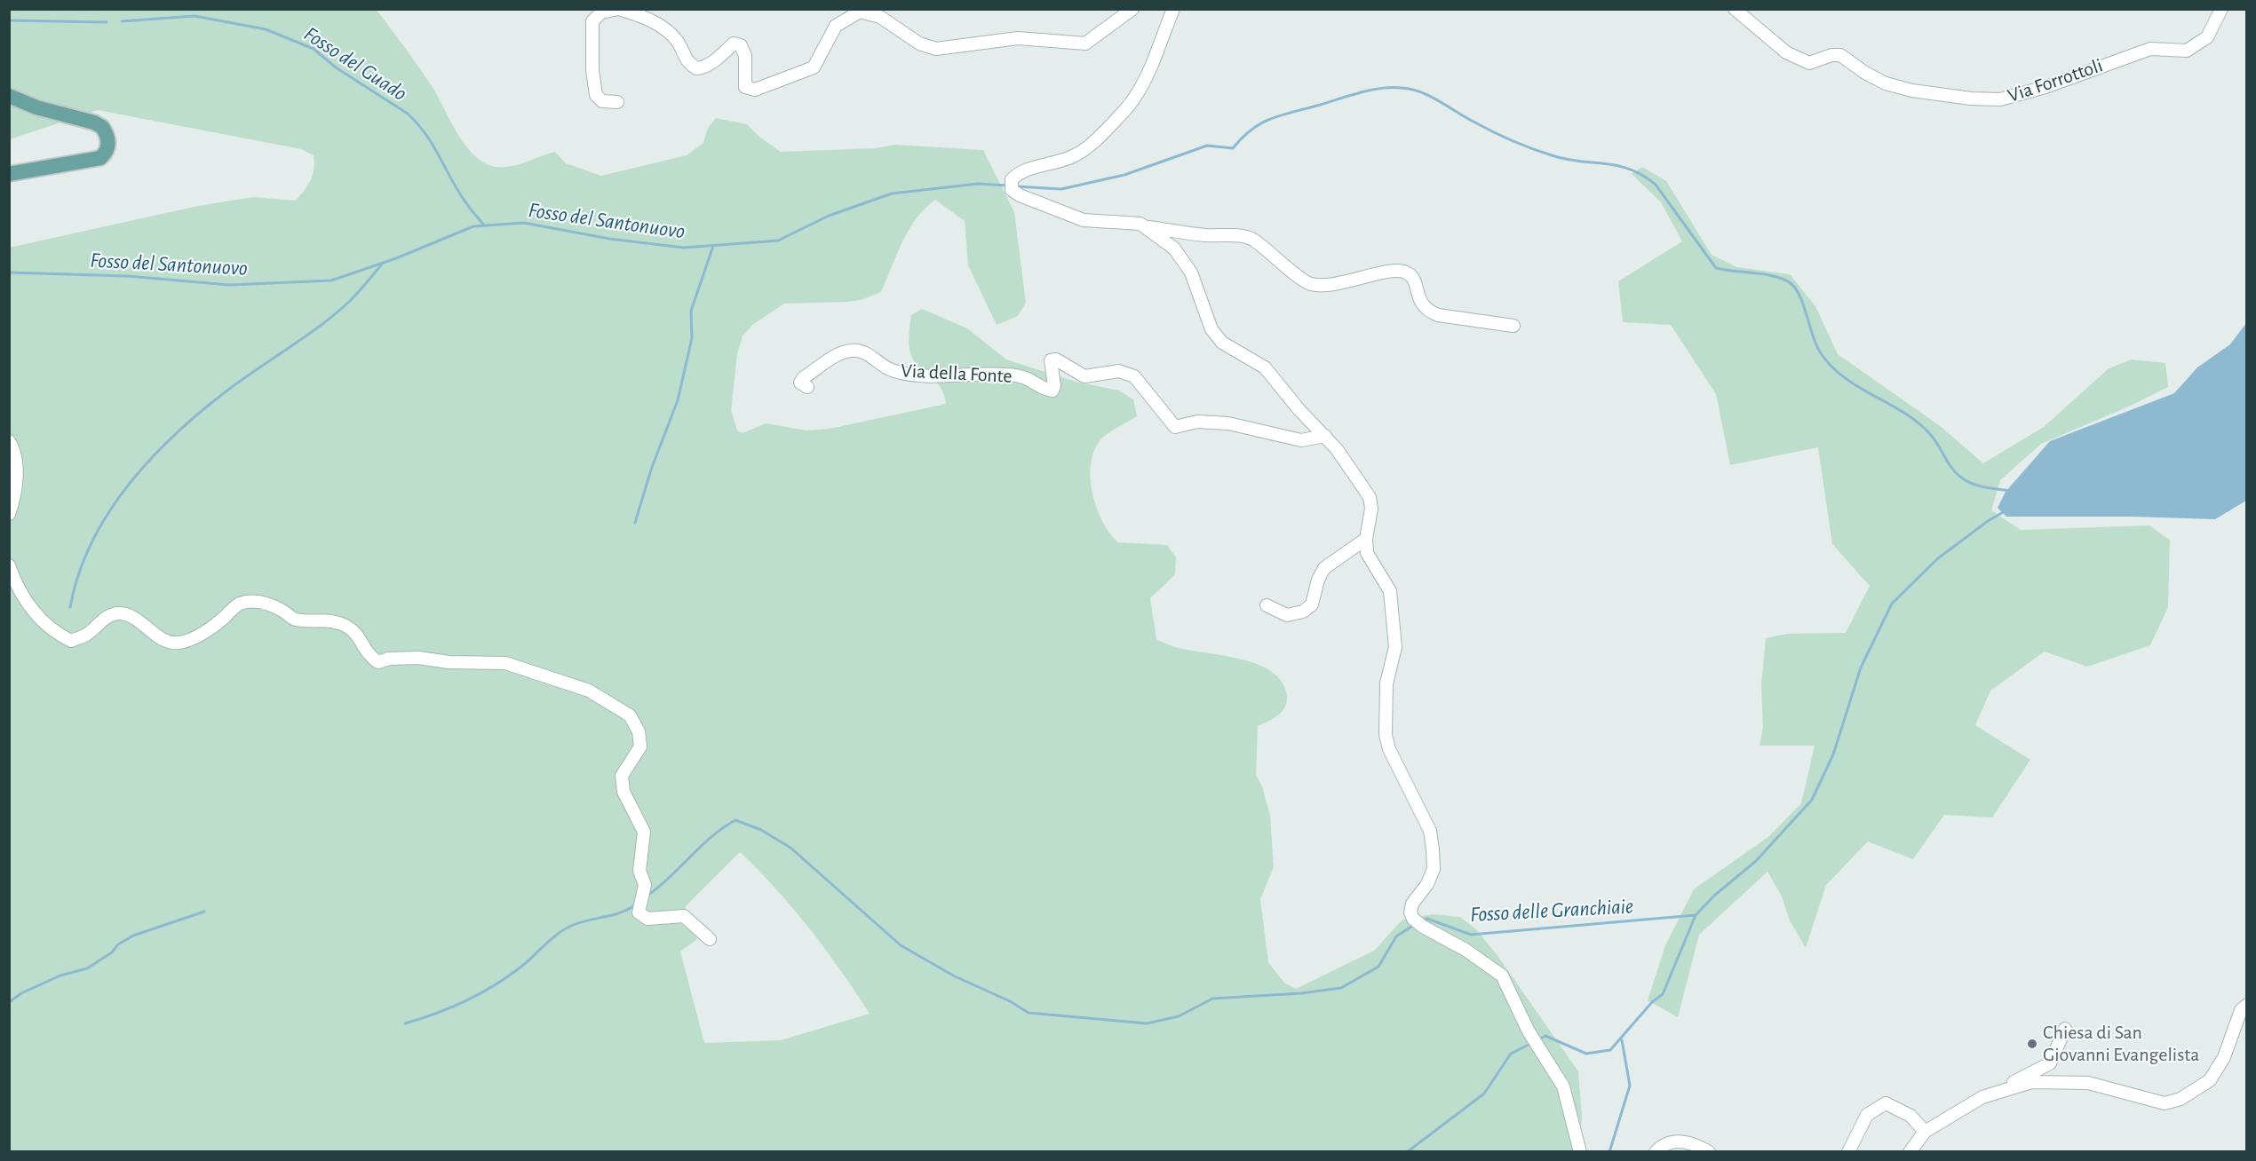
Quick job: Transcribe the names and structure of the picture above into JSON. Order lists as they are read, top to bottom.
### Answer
{
  "streets": {
    "street": ["Via Forrottoli", "Via della Fonte"]
  },
  "water": ["Fosso del Guado", "Fosso del Santonuovo", "Fosso delle Granchiaie"],
  "places": ["Chiesa di San Giovanni Evangelista"]
}
